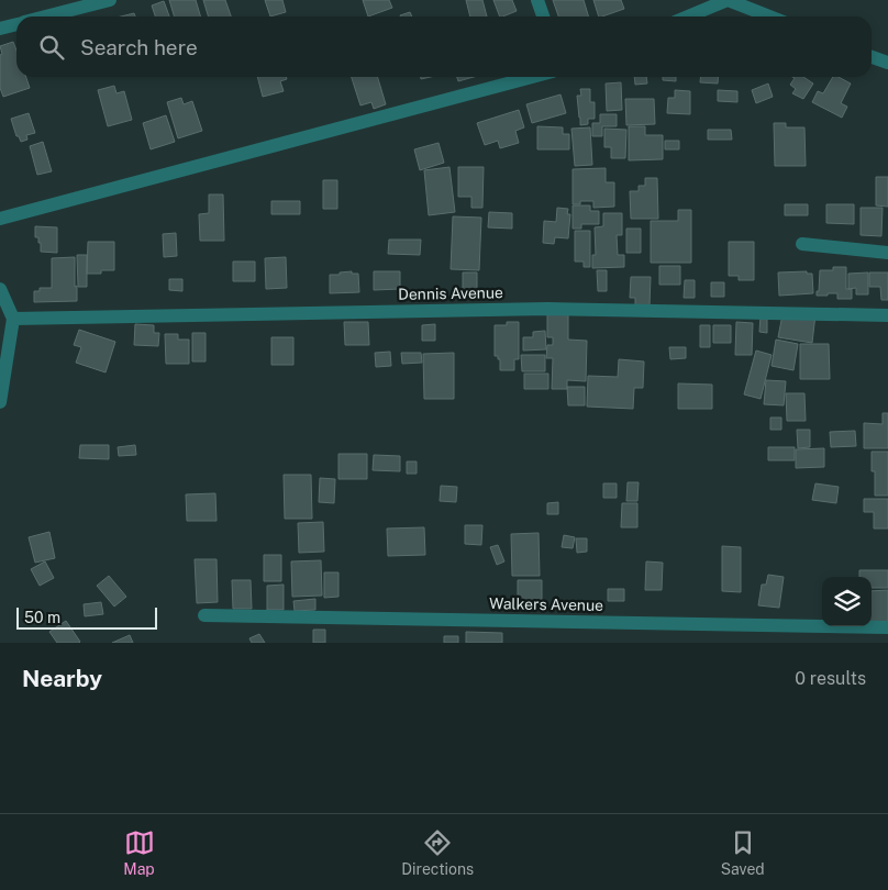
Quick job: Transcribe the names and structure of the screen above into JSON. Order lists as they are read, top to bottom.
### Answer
{
  "streets": {
    "street": ["Dennis Avenue", "Walkers Avenue"]
  },
  "scale_bar": "50 m",
  "page": {
    "search": "Search here",
    "scale": "50 m",
    "heading": ["Nearby", "0 results"],
    "nav": ["Map", "Directions", "Saved"]
  }
}
